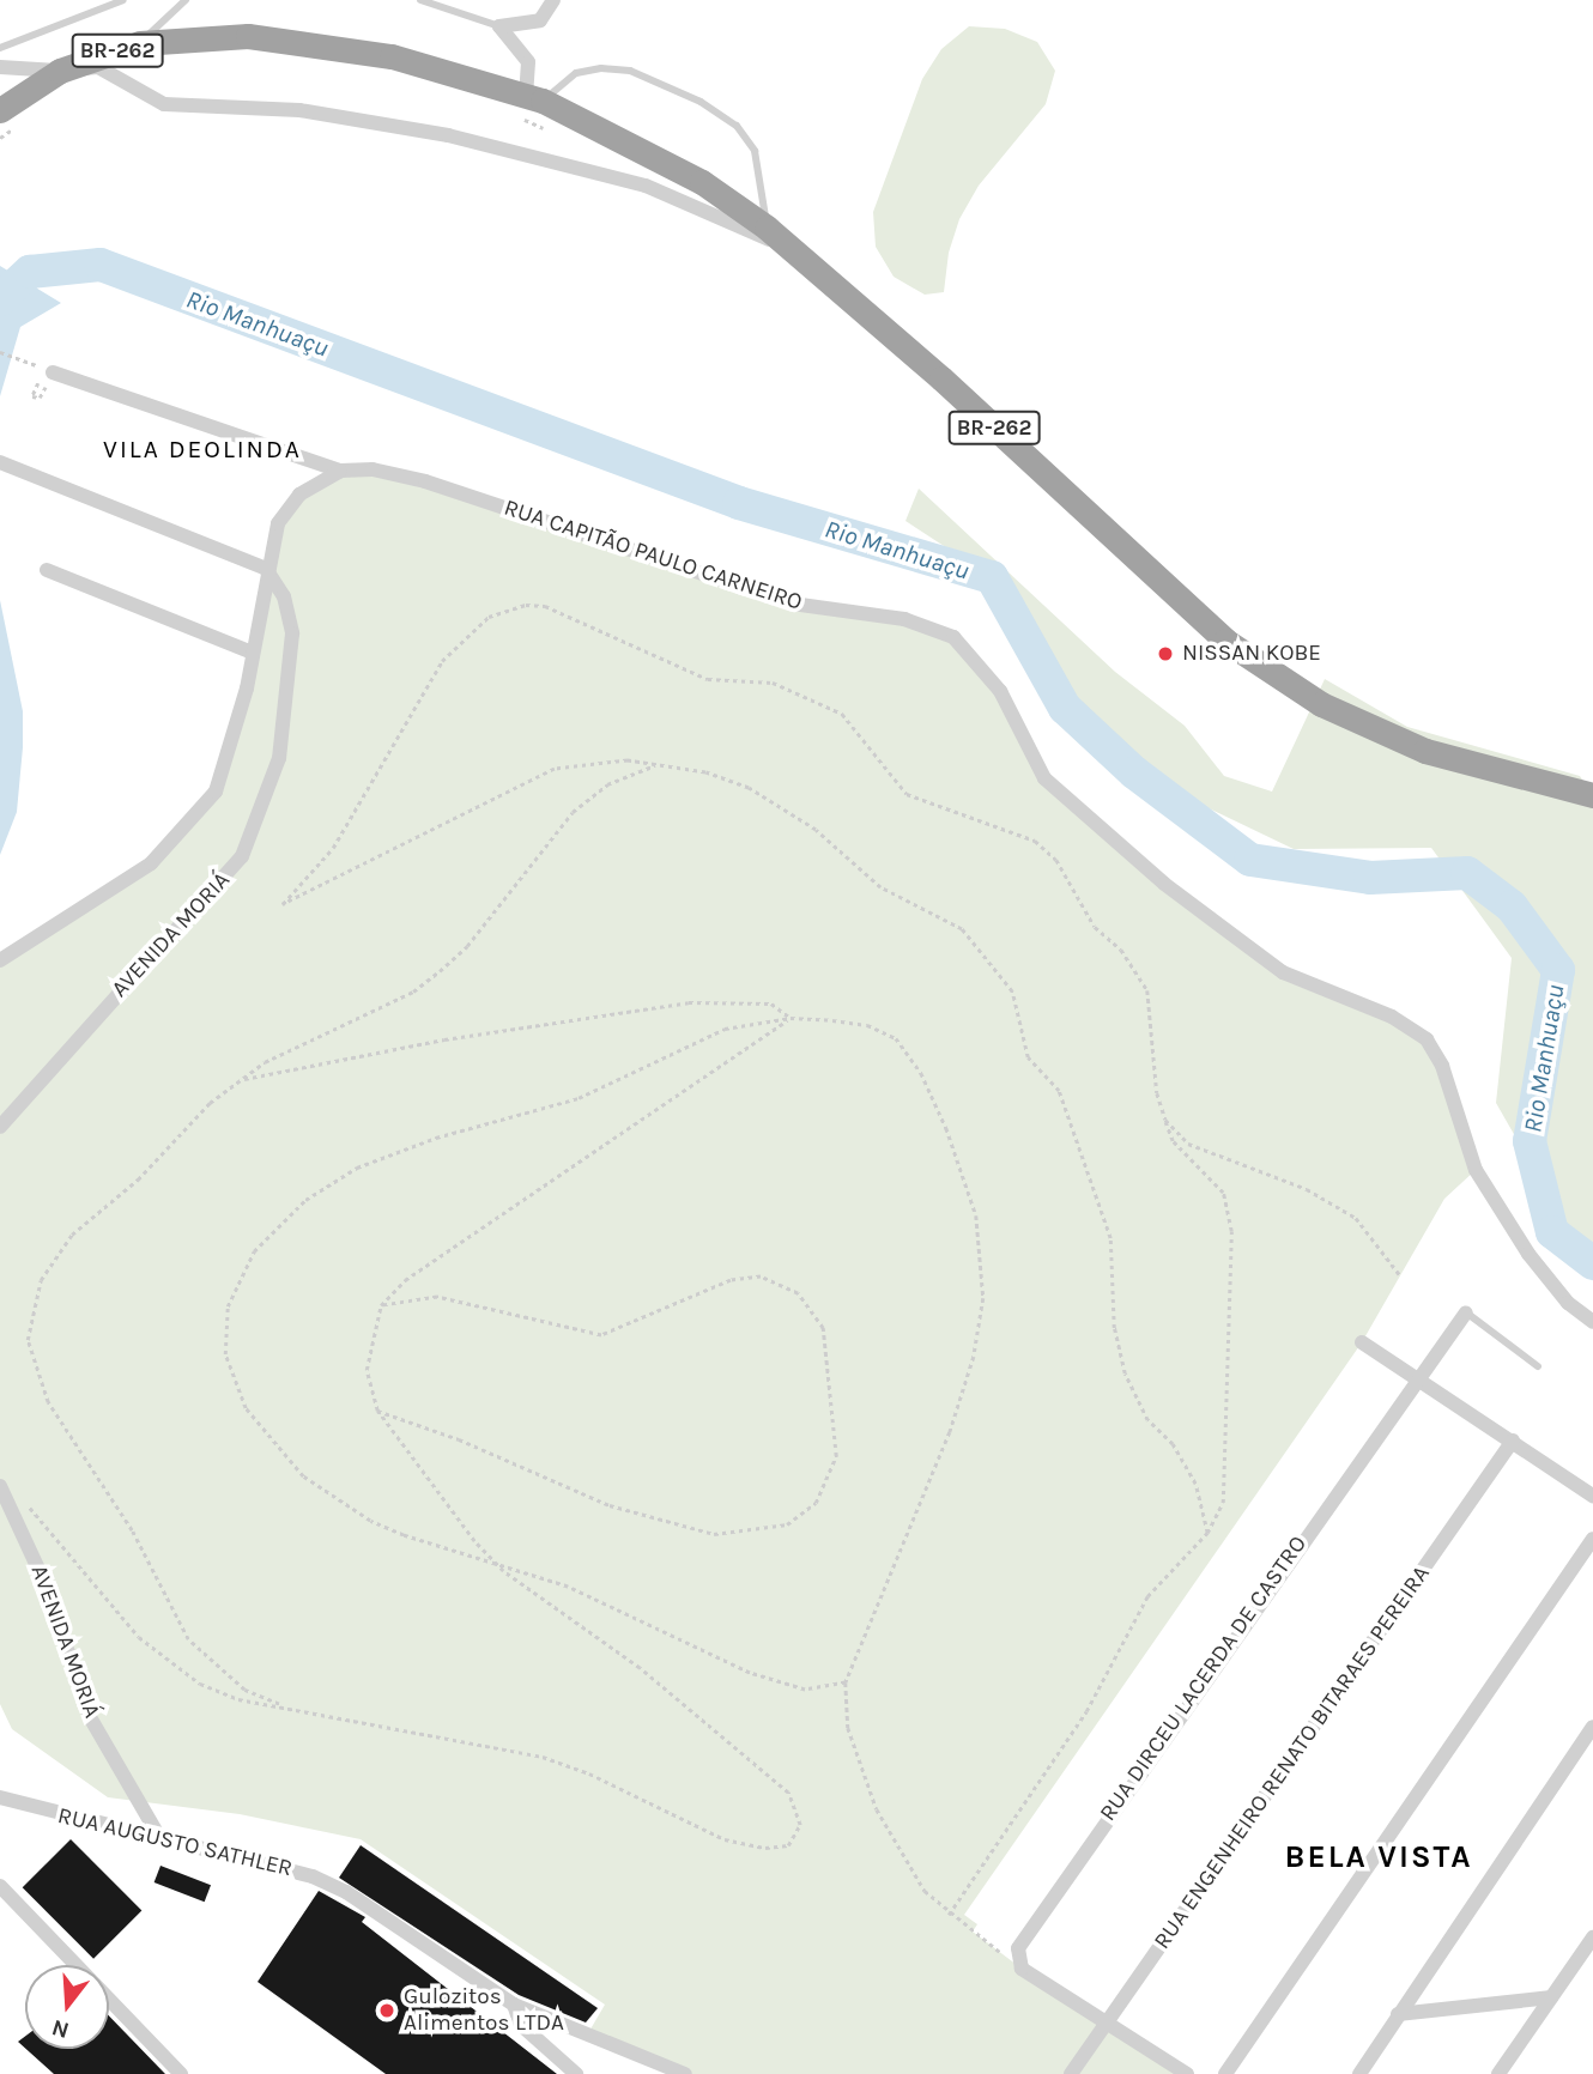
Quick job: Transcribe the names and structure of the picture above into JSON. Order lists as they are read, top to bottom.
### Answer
{
  "streets": {
    "highway": ["BR-262"],
    "street": [
      "RUA CAPITÃO PAULO CARNEIRO",
      "AVENIDA MORIÁ",
      "RUA DIRCEU LACERDA DE CASTRO",
      "RUA ENGENHEIRO RENATO BITARAES PEREIRA",
      "RUA AUGUSTO SATHLER"
    ]
  },
  "crossings": [
    ["AVENIDA MORIÁ", "RUA AUGUSTO SATHLER"]
  ],
  "districts": ["VILA DEOLINDA", "BELA VISTA"],
  "water": ["Rio Manhuaçu"],
  "places": ["NISSAN KOBE", "Gulozitos Alimentos LTDA"],
  "north": "bottom"
}
